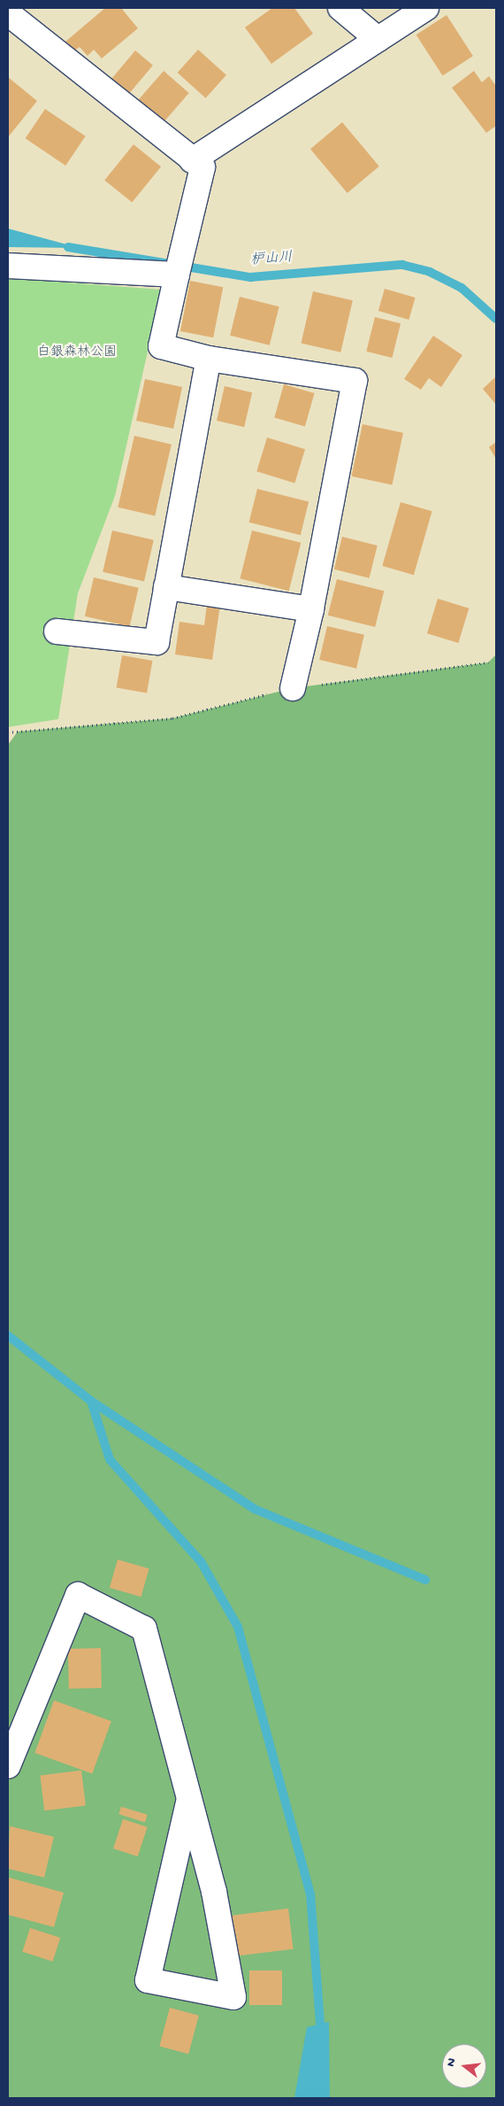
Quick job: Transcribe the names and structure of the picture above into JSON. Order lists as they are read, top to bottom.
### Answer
{
  "water": ["枦山川"],
  "parks": ["白銀森林公園"],
  "north": "left"
}
